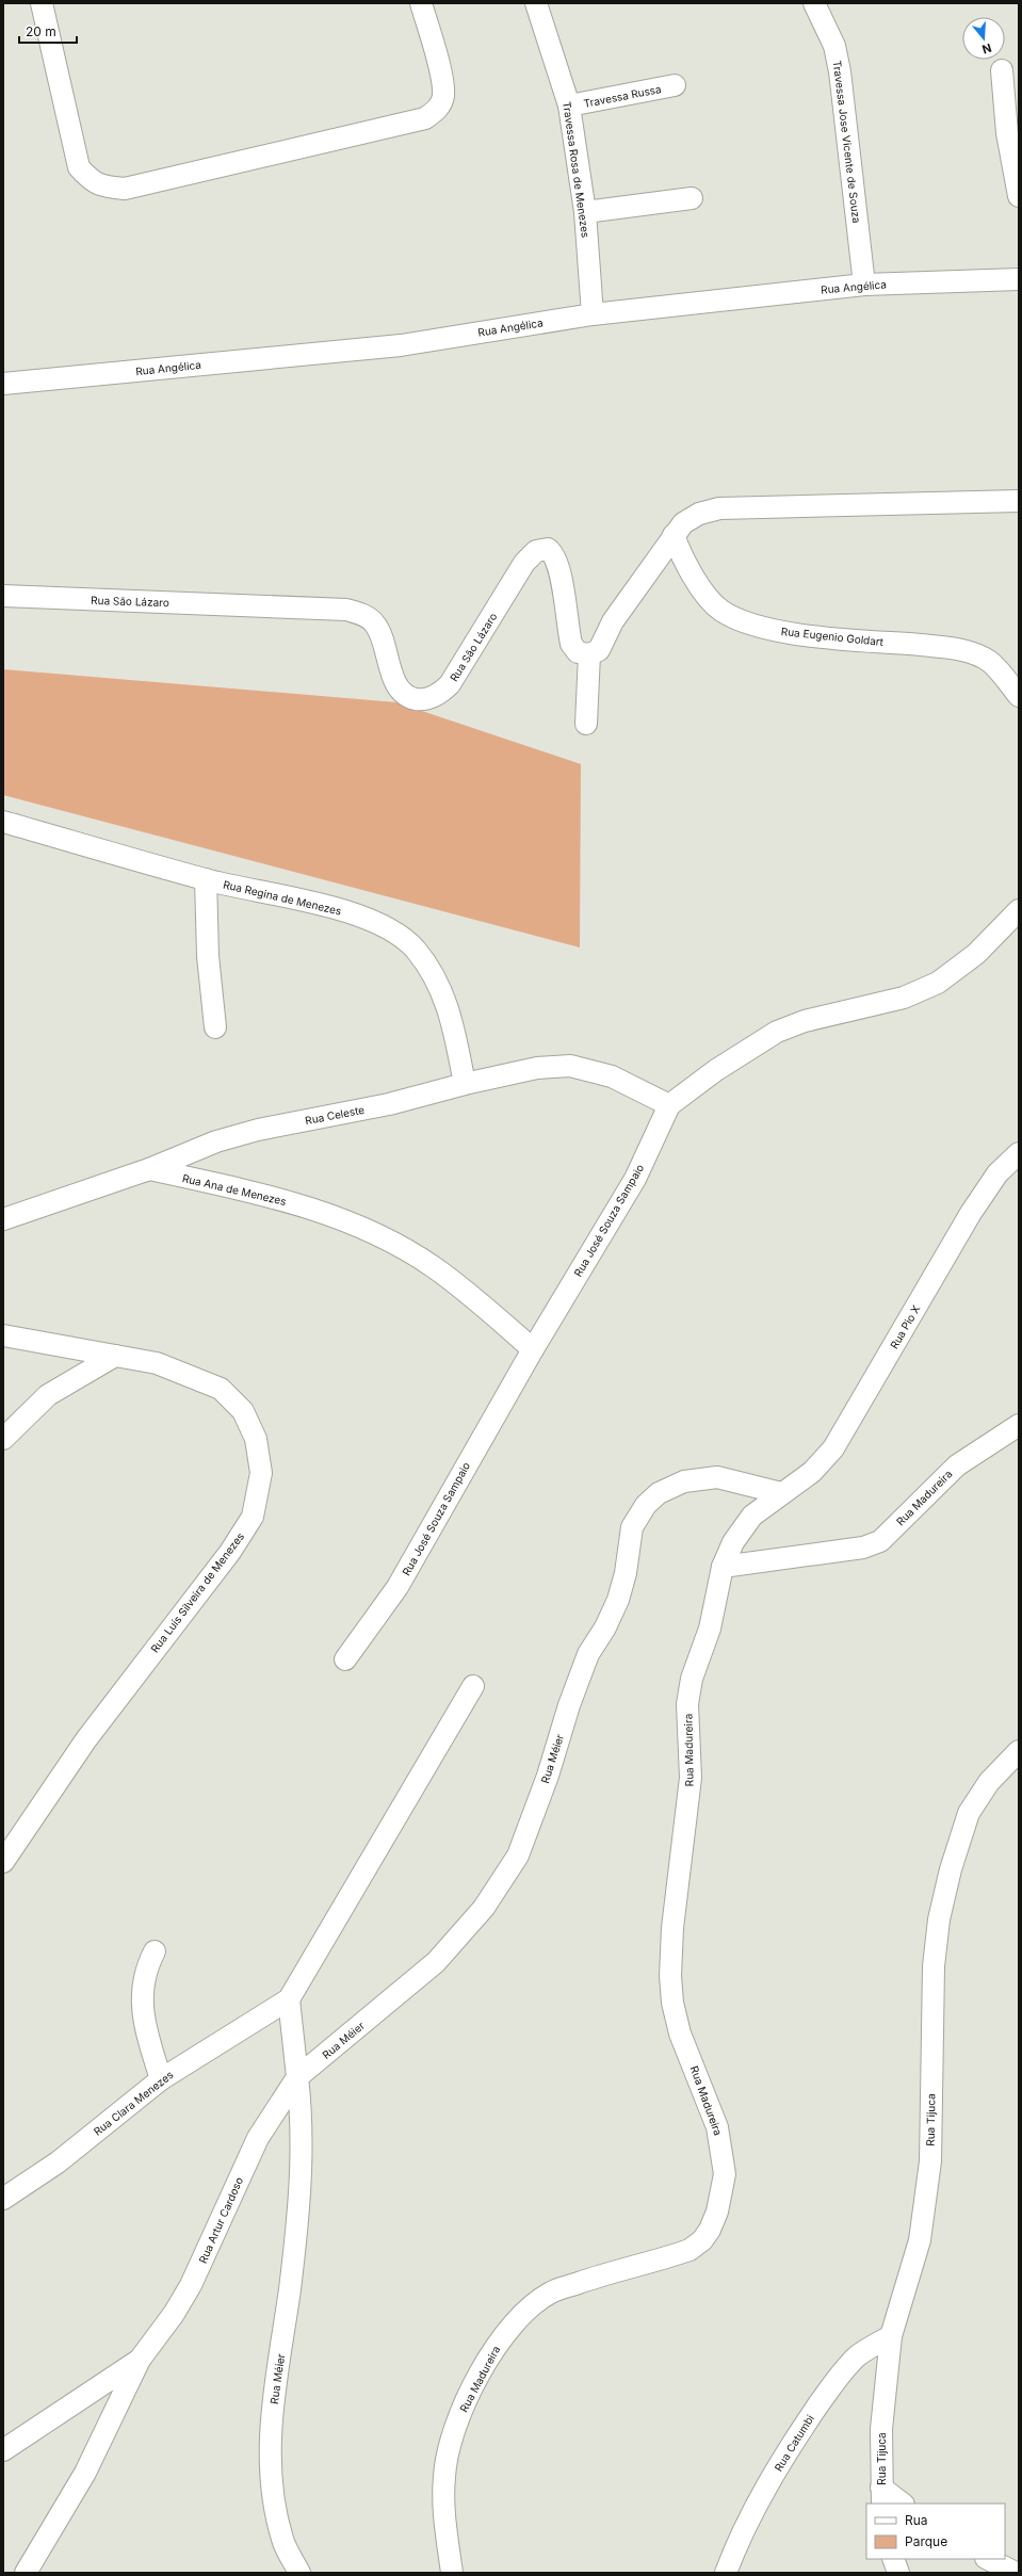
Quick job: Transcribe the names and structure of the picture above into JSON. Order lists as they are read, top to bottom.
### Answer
{
  "streets": {
    "street": [
      "Travessa Russa",
      "Travessa Jose Vicente de Souza",
      "Travessa Rosa de Menezes",
      "Rua Angélica",
      "Rua São Lázaro",
      "Rua Eugenio Goldart",
      "Rua Regina de Menezes",
      "Rua Celeste",
      "Rua Ana de Menezes",
      "Rua José Souza Sampaio",
      "Rua Pio X",
      "Rua Madureira",
      "Rua Luís Silveira de Menezes",
      "Rua Méier",
      "Rua Clara Menezes",
      "Rua Tijuca",
      "Rua Artur Cardoso",
      "Rua Catumbi"
    ]
  },
  "crossings": [
    ["Travessa Russa", "Travessa Rosa de Menezes"],
    ["Travessa Jose Vicente de Souza", "Rua Angélica"],
    ["Travessa Rosa de Menezes", "Rua Angélica"],
    ["Rua Regina de Menezes", "Rua Celeste"],
    ["Rua Celeste", "Rua Ana de Menezes"],
    ["Rua Celeste", "Rua José Souza Sampaio"],
    ["Rua Ana de Menezes", "Rua José Souza Sampaio"],
    ["Rua Pio X", "Rua Madureira"],
    ["Rua Pio X", "Rua Méier"],
    ["Rua Madureira", "Rua Méier"],
    ["Rua Méier", "Rua Clara Menezes"],
    ["Rua Méier", "Rua Artur Cardoso"],
    ["Rua Tijuca", "Rua Catumbi"]
  ],
  "legend": ["Rua", "Parque"],
  "scale_bar": "20 m",
  "north": "bottom"
}
